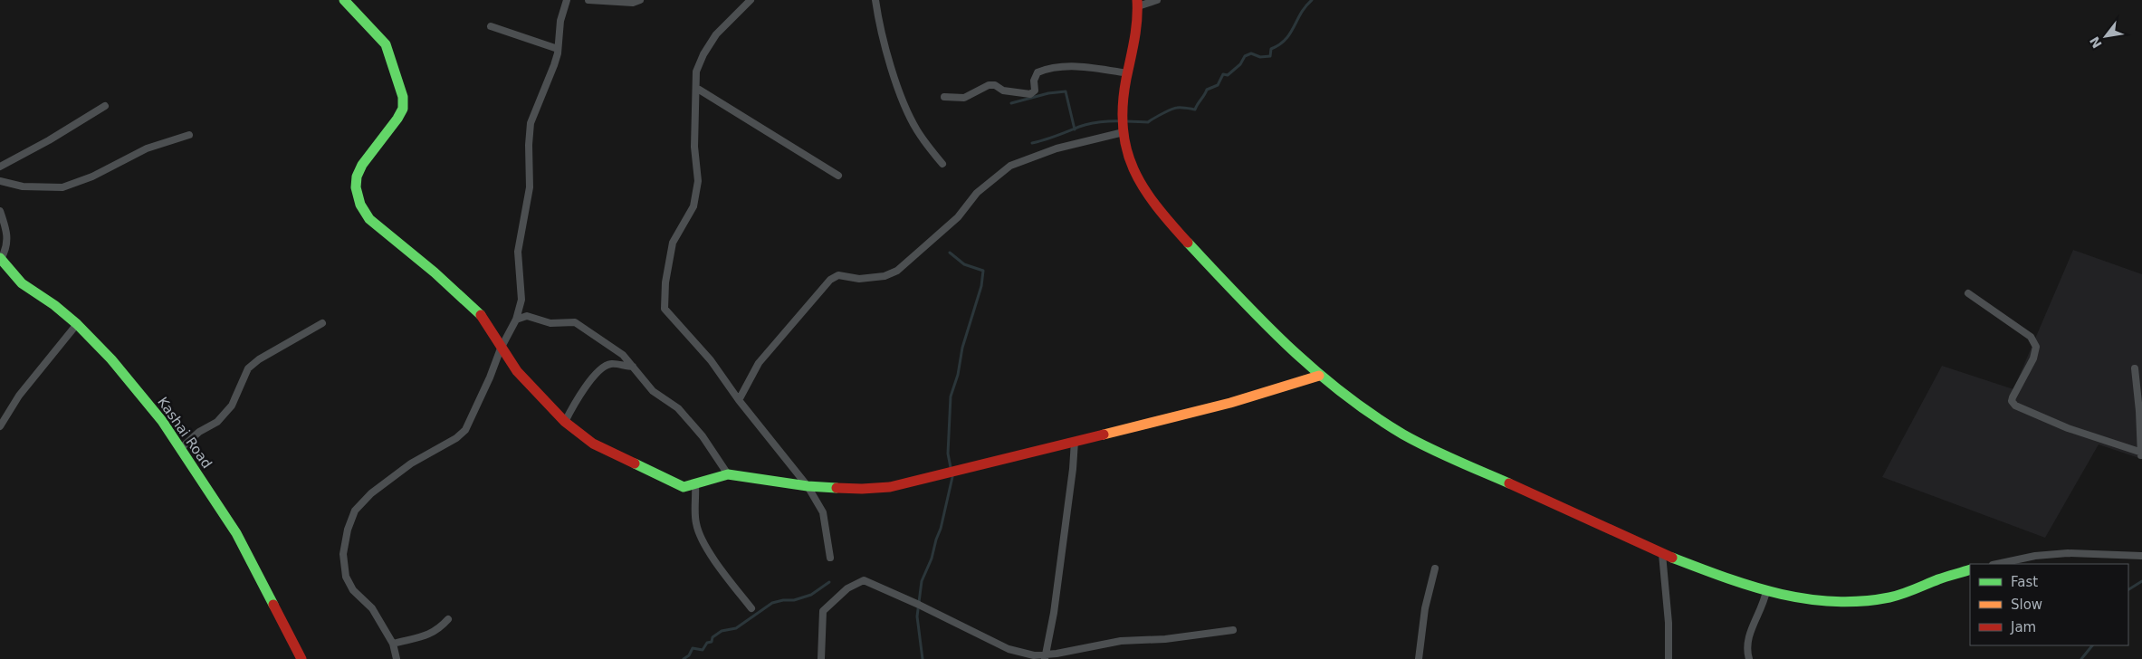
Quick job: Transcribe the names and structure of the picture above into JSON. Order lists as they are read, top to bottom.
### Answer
{
  "streets": {
    "street": ["Kashai Road"]
  },
  "legend": ["Fast", "Slow", "Jam"],
  "north": "bottom left"
}
